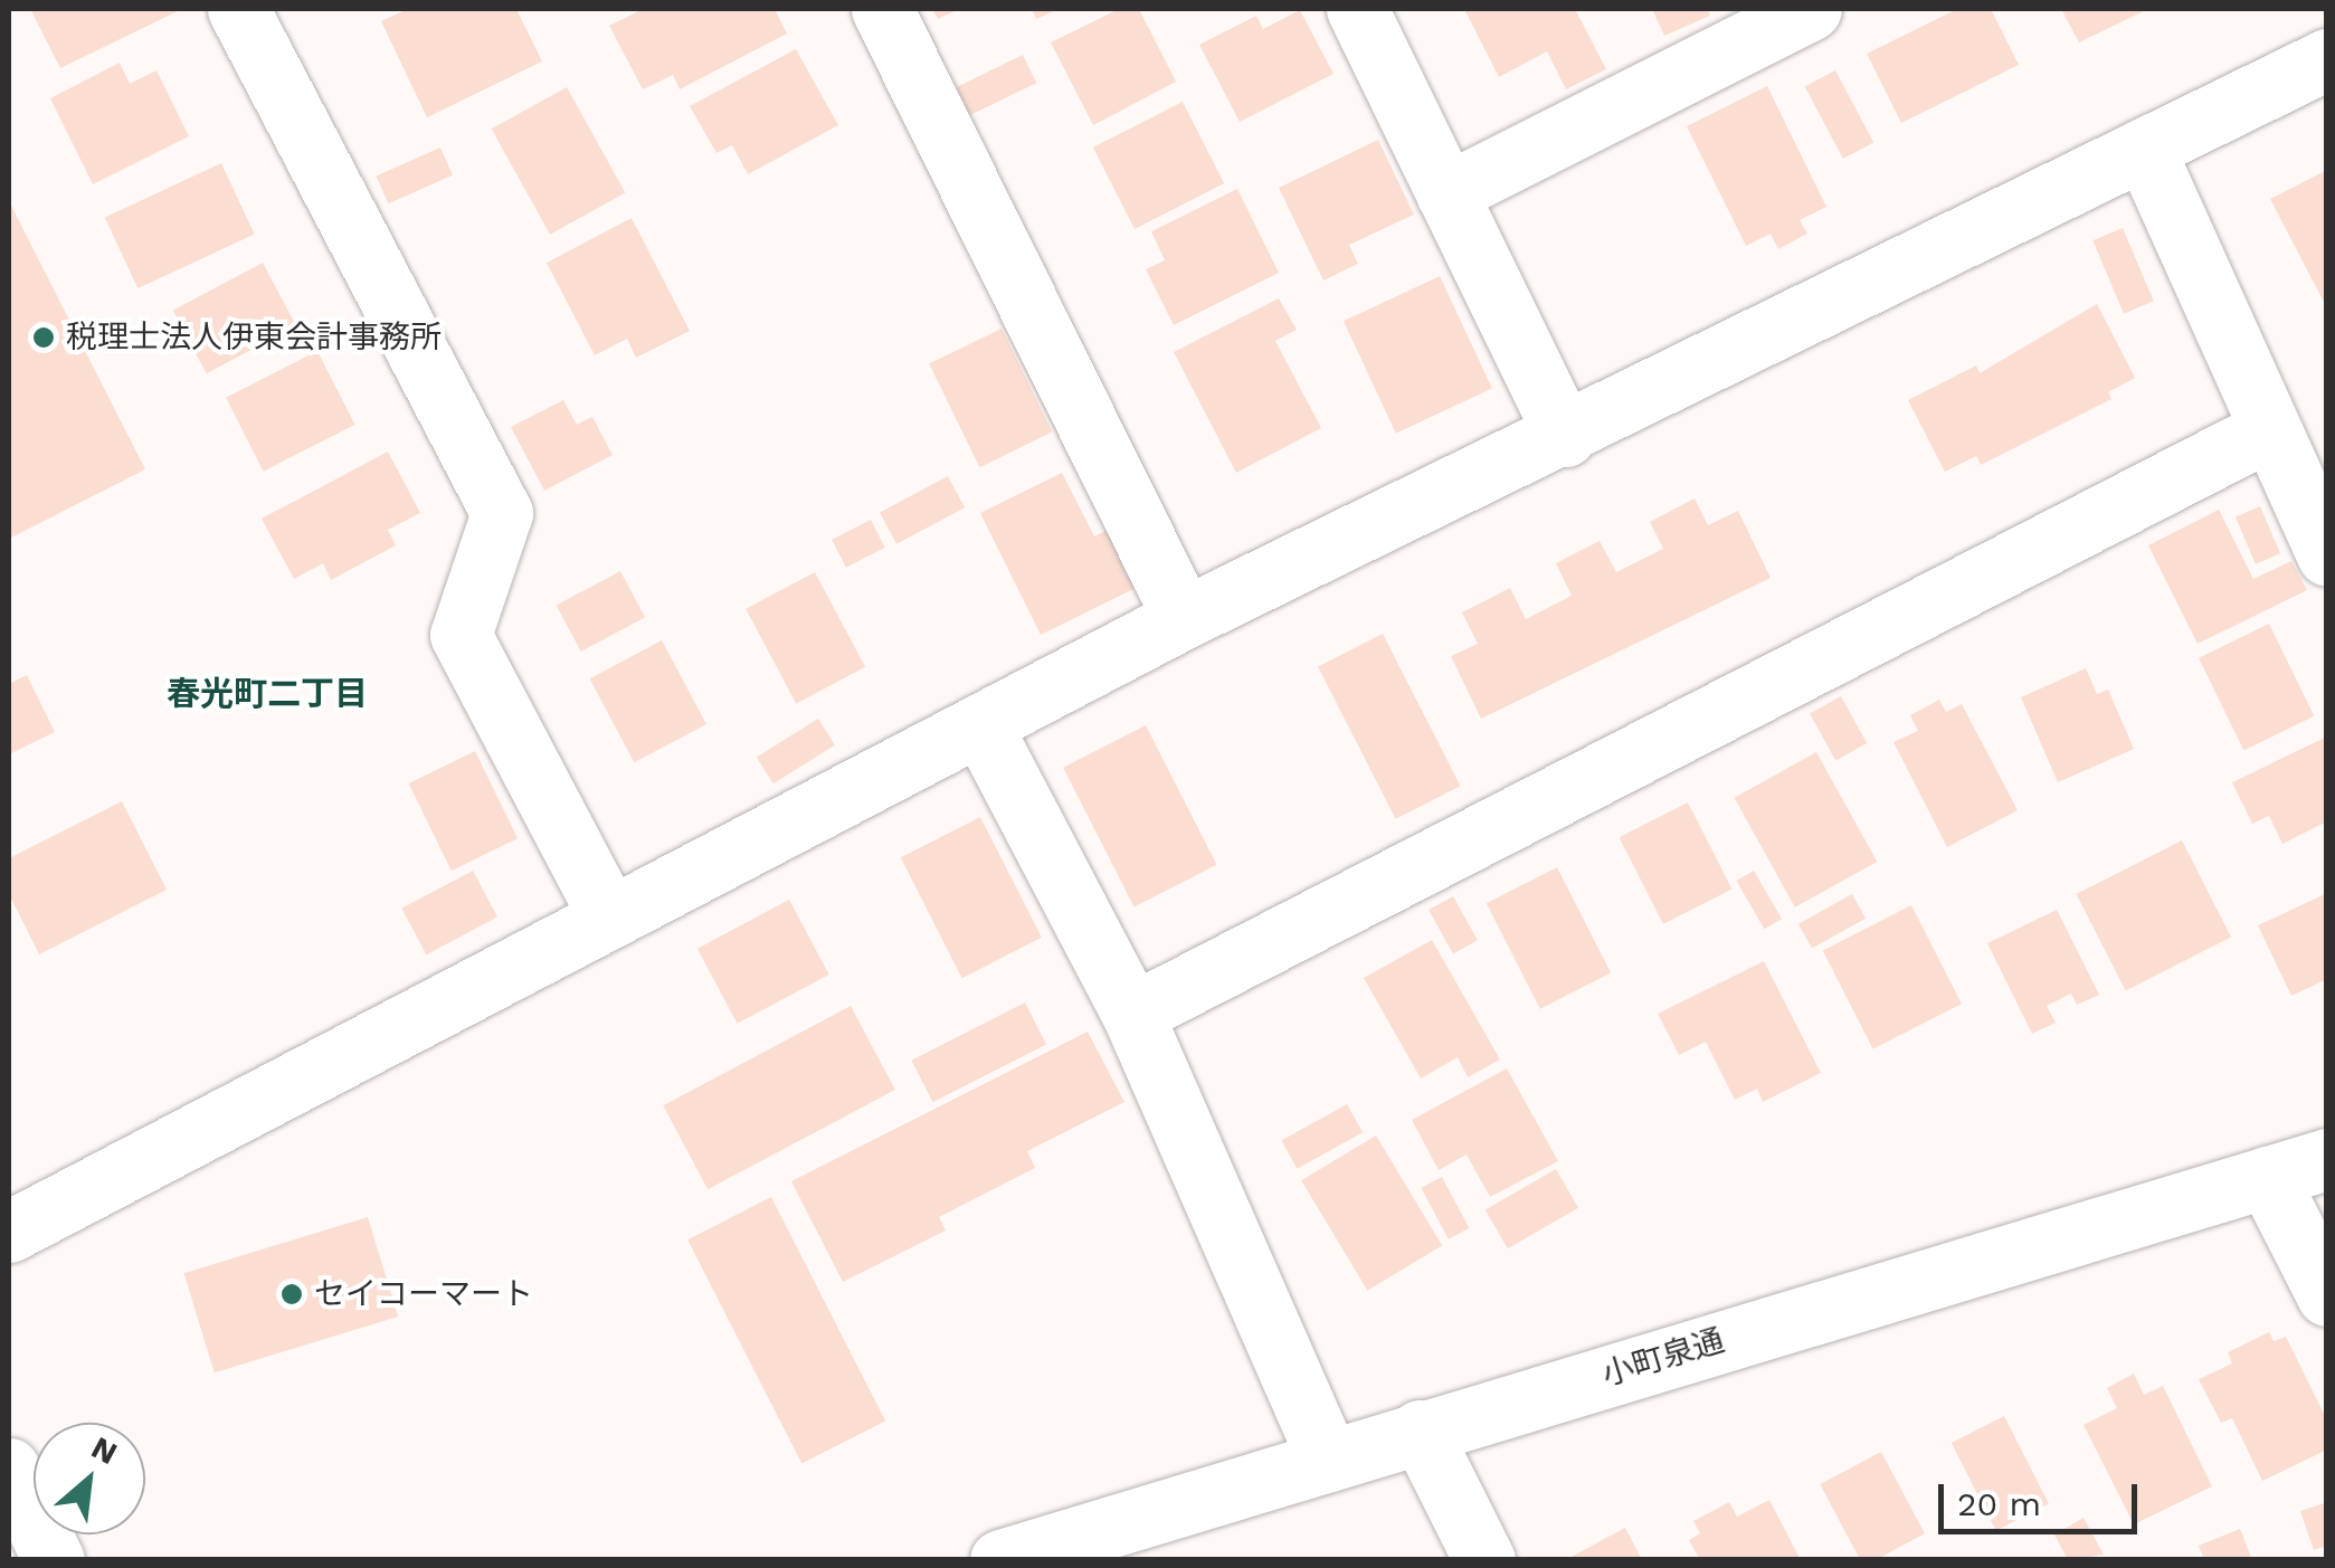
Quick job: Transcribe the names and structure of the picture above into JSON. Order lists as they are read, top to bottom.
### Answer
{
  "streets": {
    "street": ["小町泉通"]
  },
  "districts": ["春光町二丁目"],
  "places": ["税理士法人伊東会計事務所", "セイコーマート"],
  "scale_bar": "20 m",
  "north": "top right"
}
